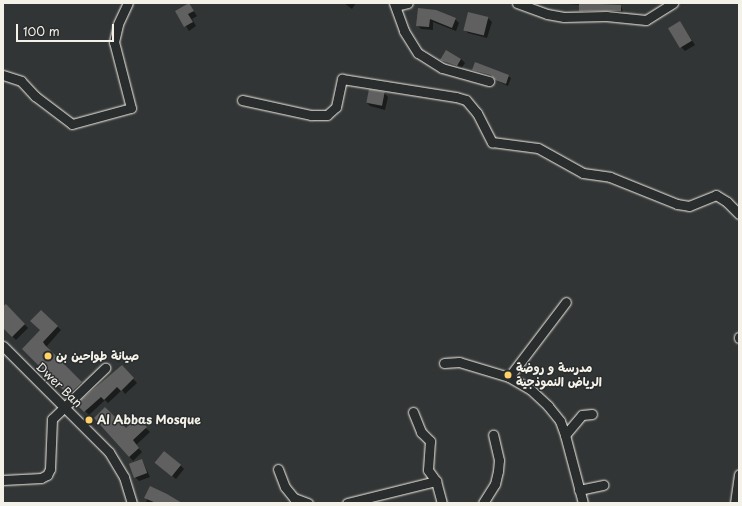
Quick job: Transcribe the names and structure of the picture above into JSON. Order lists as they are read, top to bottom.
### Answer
{
  "streets": {
    "street": ["Dwer Ban"]
  },
  "places": ["صيانة طواحين بن", "مدرسة و روضة الرياض النموذجية", "Al Abbas Mosque"],
  "scale_bar": "100 m"
}
